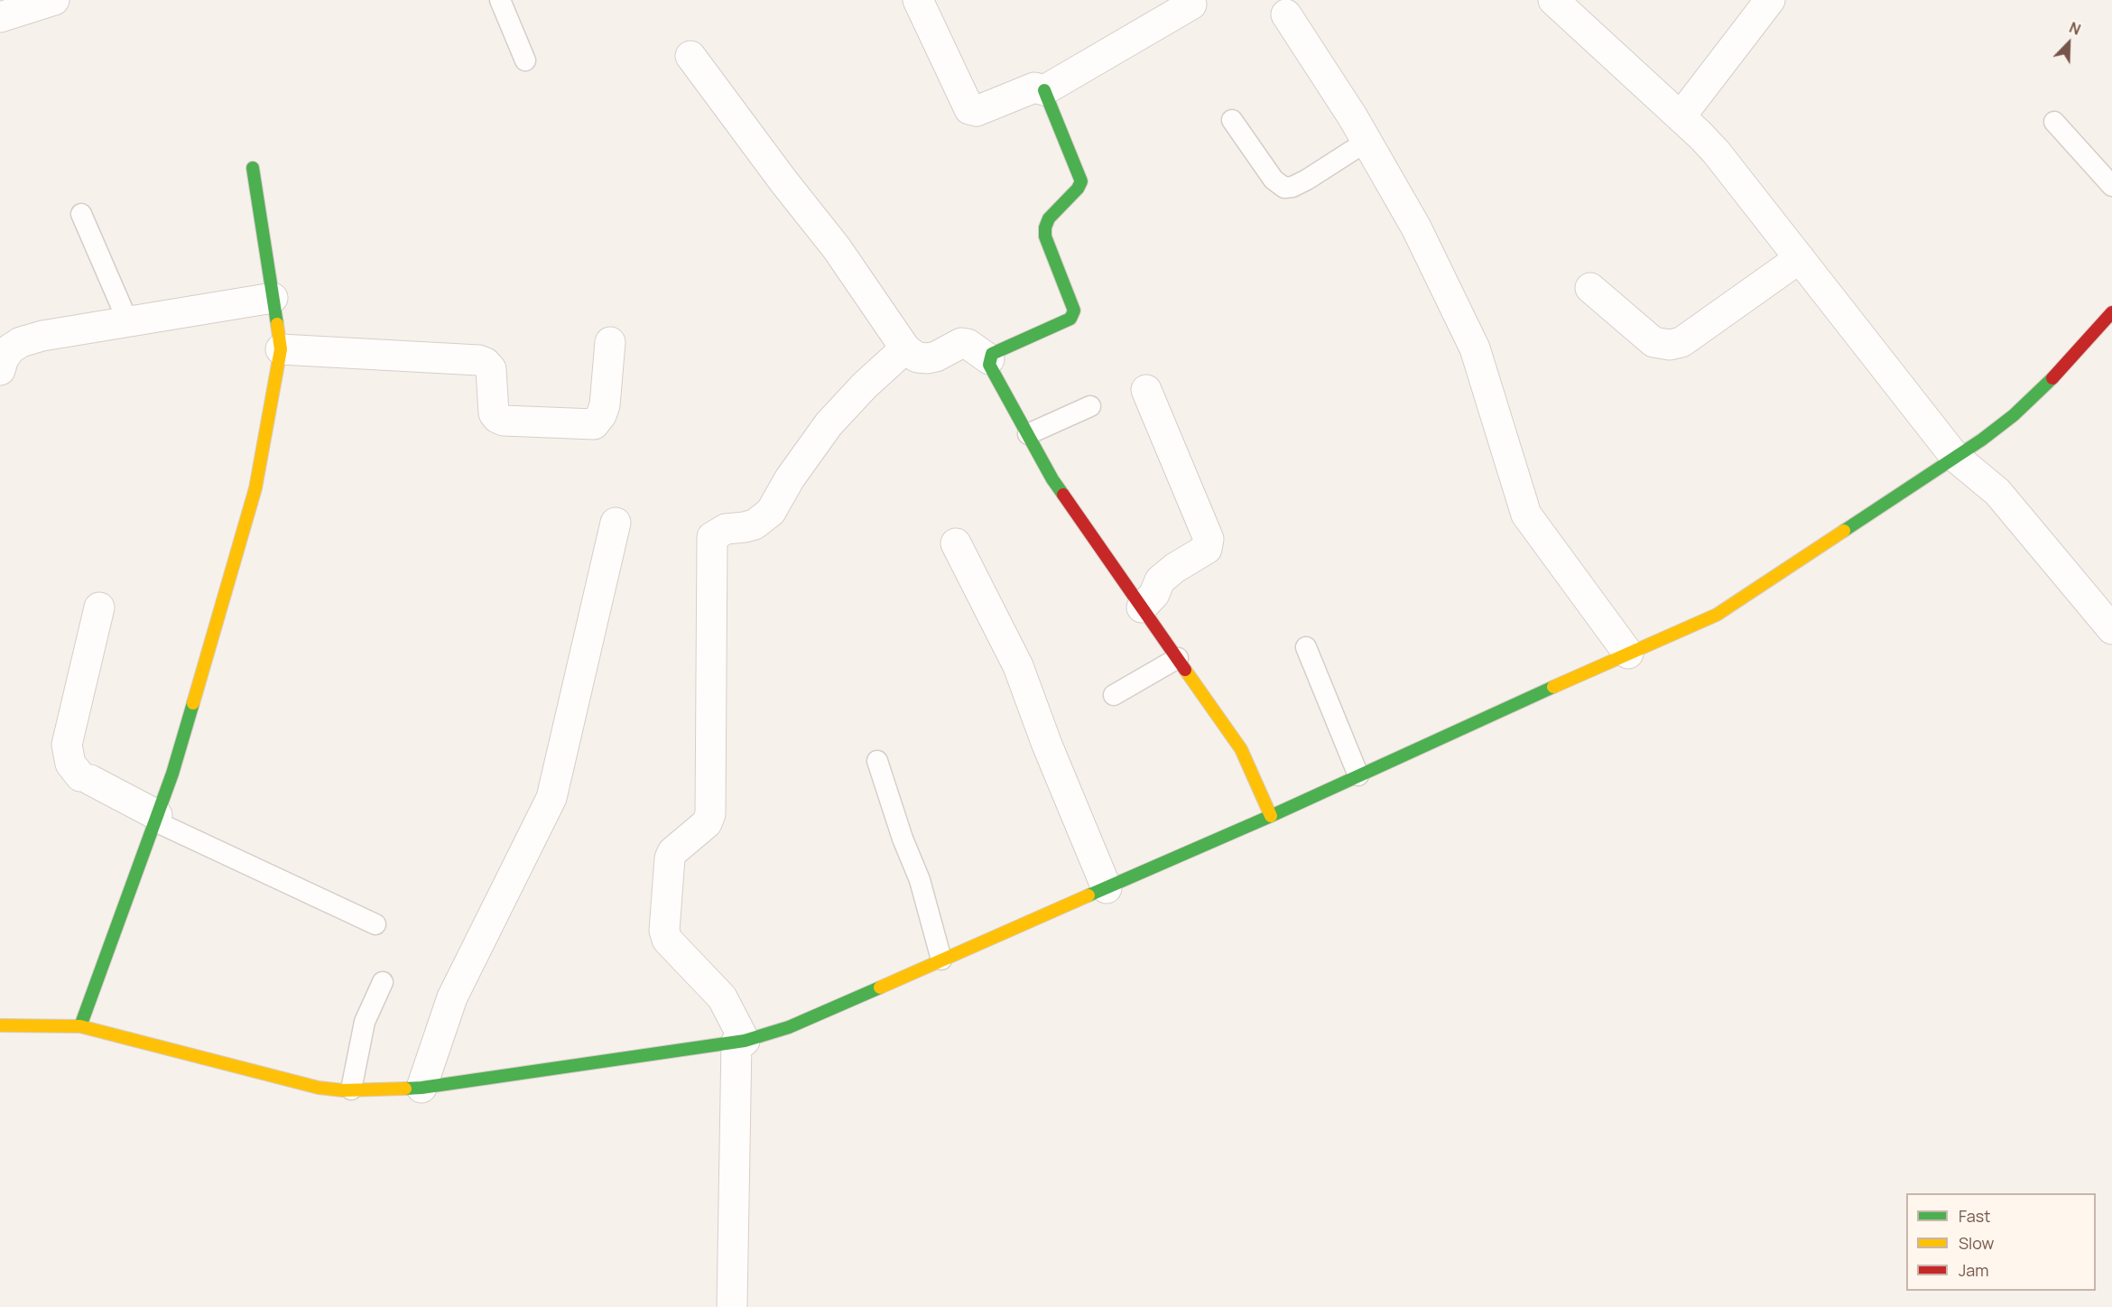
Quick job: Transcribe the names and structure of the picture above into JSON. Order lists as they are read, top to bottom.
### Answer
{
  "legend": ["Fast", "Slow", "Jam"],
  "north": "top right"
}
